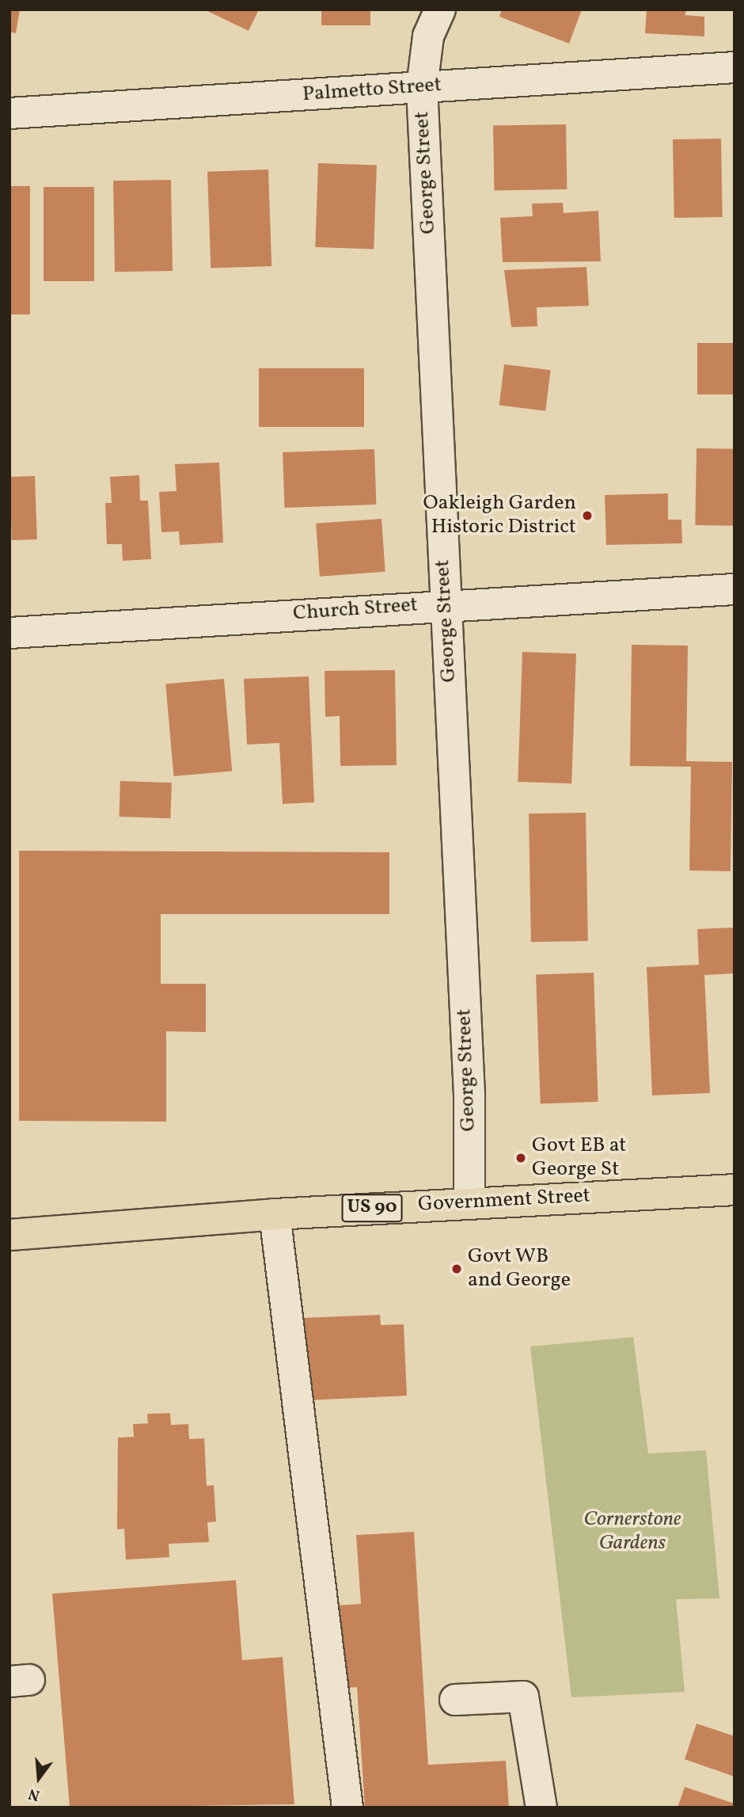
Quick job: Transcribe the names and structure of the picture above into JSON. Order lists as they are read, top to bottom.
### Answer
{
  "streets": {
    "main road": ["Government Street", "US 90"],
    "street": ["Palmetto Street", "George Street", "Church Street"]
  },
  "crossings": [
    ["Palmetto Street", "George Street"],
    ["George Street", "Church Street"],
    ["George Street", "Government Street"]
  ],
  "parks": ["Cornerstone Gardens"],
  "places": ["Oakleigh Garden Historic District", "Govt EB at George St", "Govt WB and George"],
  "north": "bottom"
}
